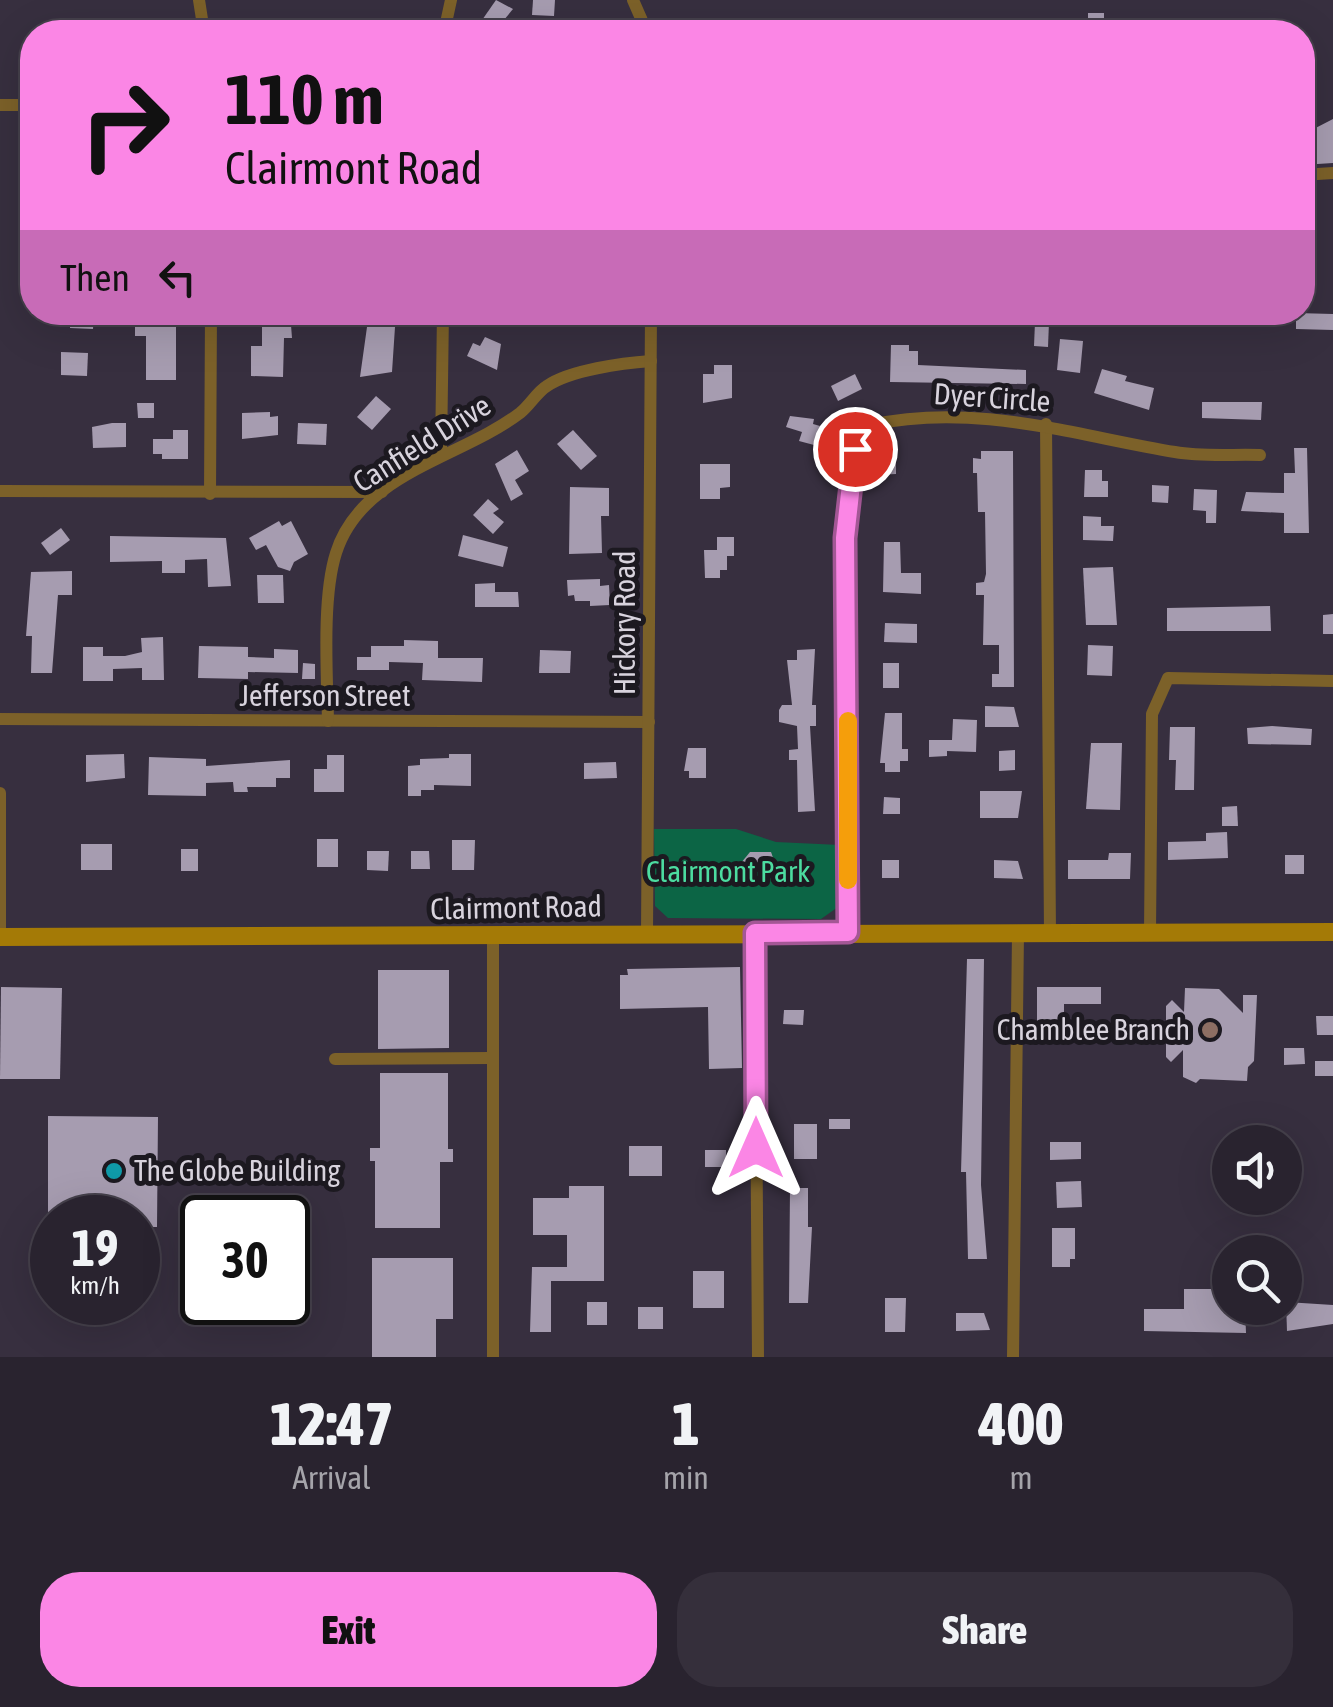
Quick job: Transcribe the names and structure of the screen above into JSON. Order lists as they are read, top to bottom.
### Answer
{
  "streets": {
    "main road": ["Clairmont Road"],
    "street": [
      "Dyer Circle",
      "Canfield Drive",
      "Hickory Road",
      "Jefferson Street"
    ]
  },
  "crossings": [
    ["Dyer Circle", "Clairmont Road"],
    ["Canfield Drive", "Hickory Road"],
    ["Canfield Drive", "Jefferson Street"],
    ["Hickory Road", "Jefferson Street"],
    ["Hickory Road", "Clairmont Road"]
  ],
  "parks": ["Clairmont Park"],
  "places": ["Chamblee Branch", "The Globe Building"],
  "page": {
    "turn": ["110 m", "Clairmont Road"],
    "then": "Then",
    "speed": "19 km/h",
    "limit": "30",
    "eta": [
      "12:47",
      "Arrival",
      "1",
      "min",
      "400",
      "m"
    ],
    "buttons": ["Exit", "Share"]
  }
}
